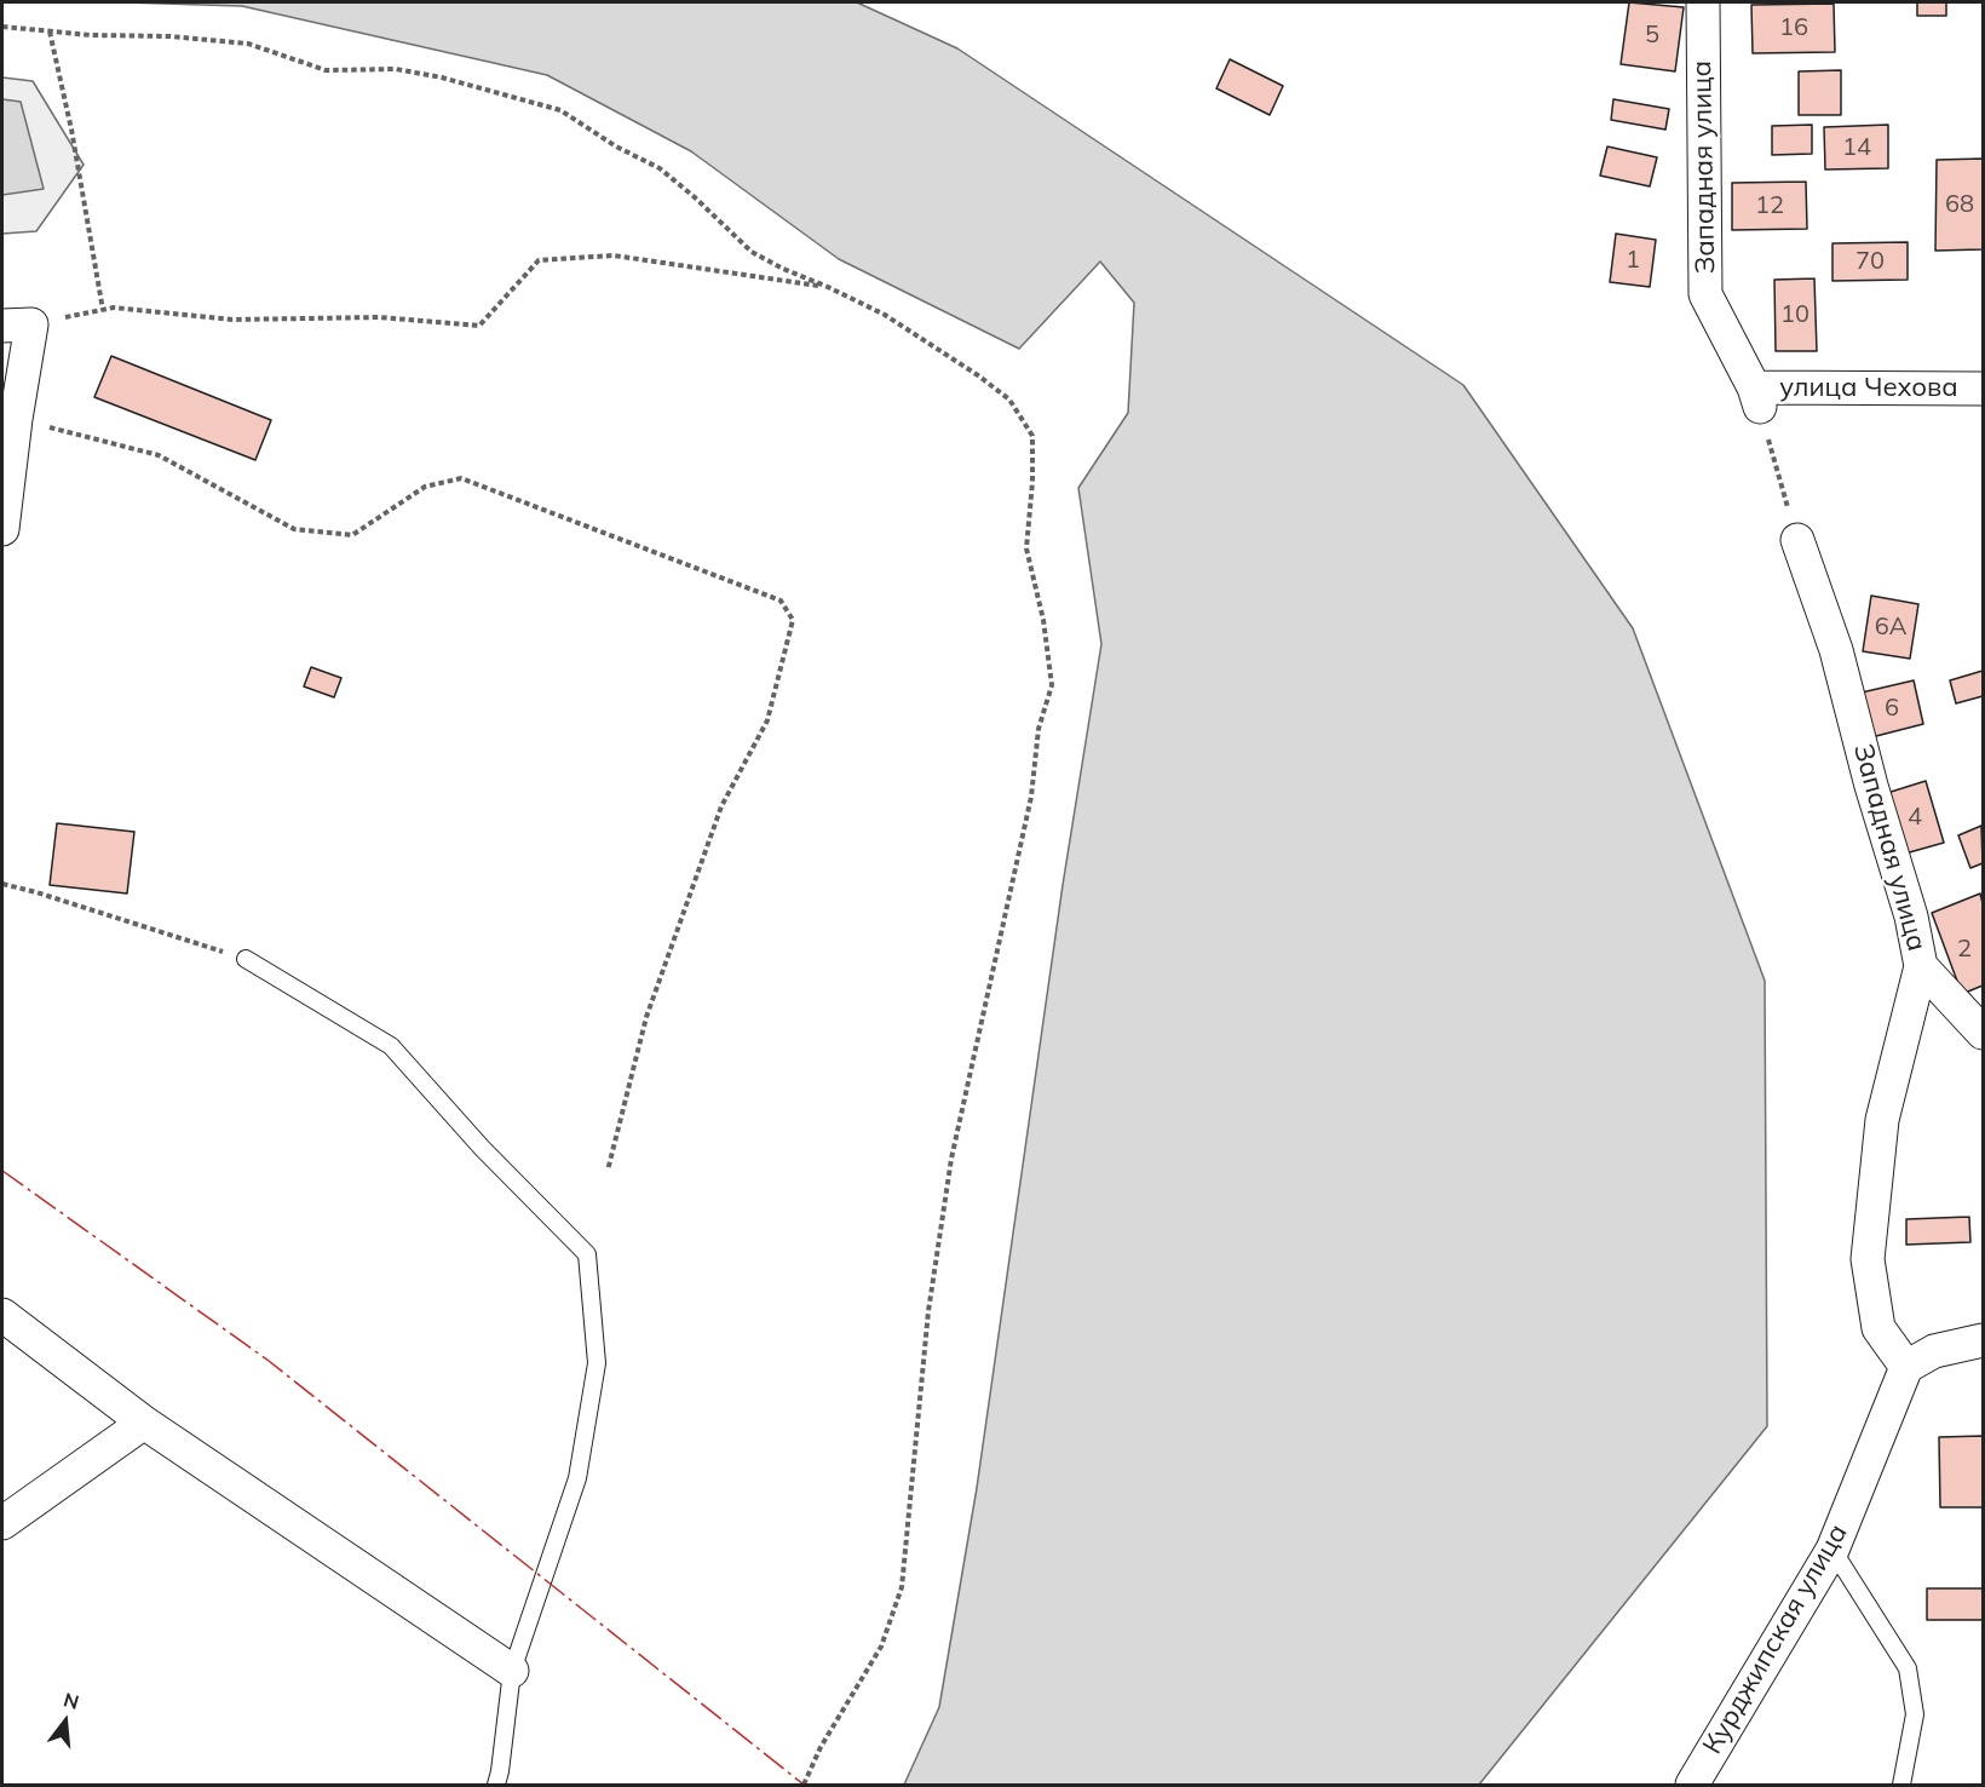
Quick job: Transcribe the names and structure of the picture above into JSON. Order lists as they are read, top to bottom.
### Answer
{
  "streets": {
    "street": ["Западная улица", "улица Чехова", "Курджипская улица"]
  },
  "crossings": [
    ["Западная улица", "улица Чехова"],
    ["Западная улица", "Курджипская улица"]
  ],
  "house_numbers": [
    "16",
    "5",
    "14",
    "68",
    "12",
    "1",
    "70",
    "10",
    "6А",
    "6",
    "4",
    "2"
  ],
  "north": "top"
}
